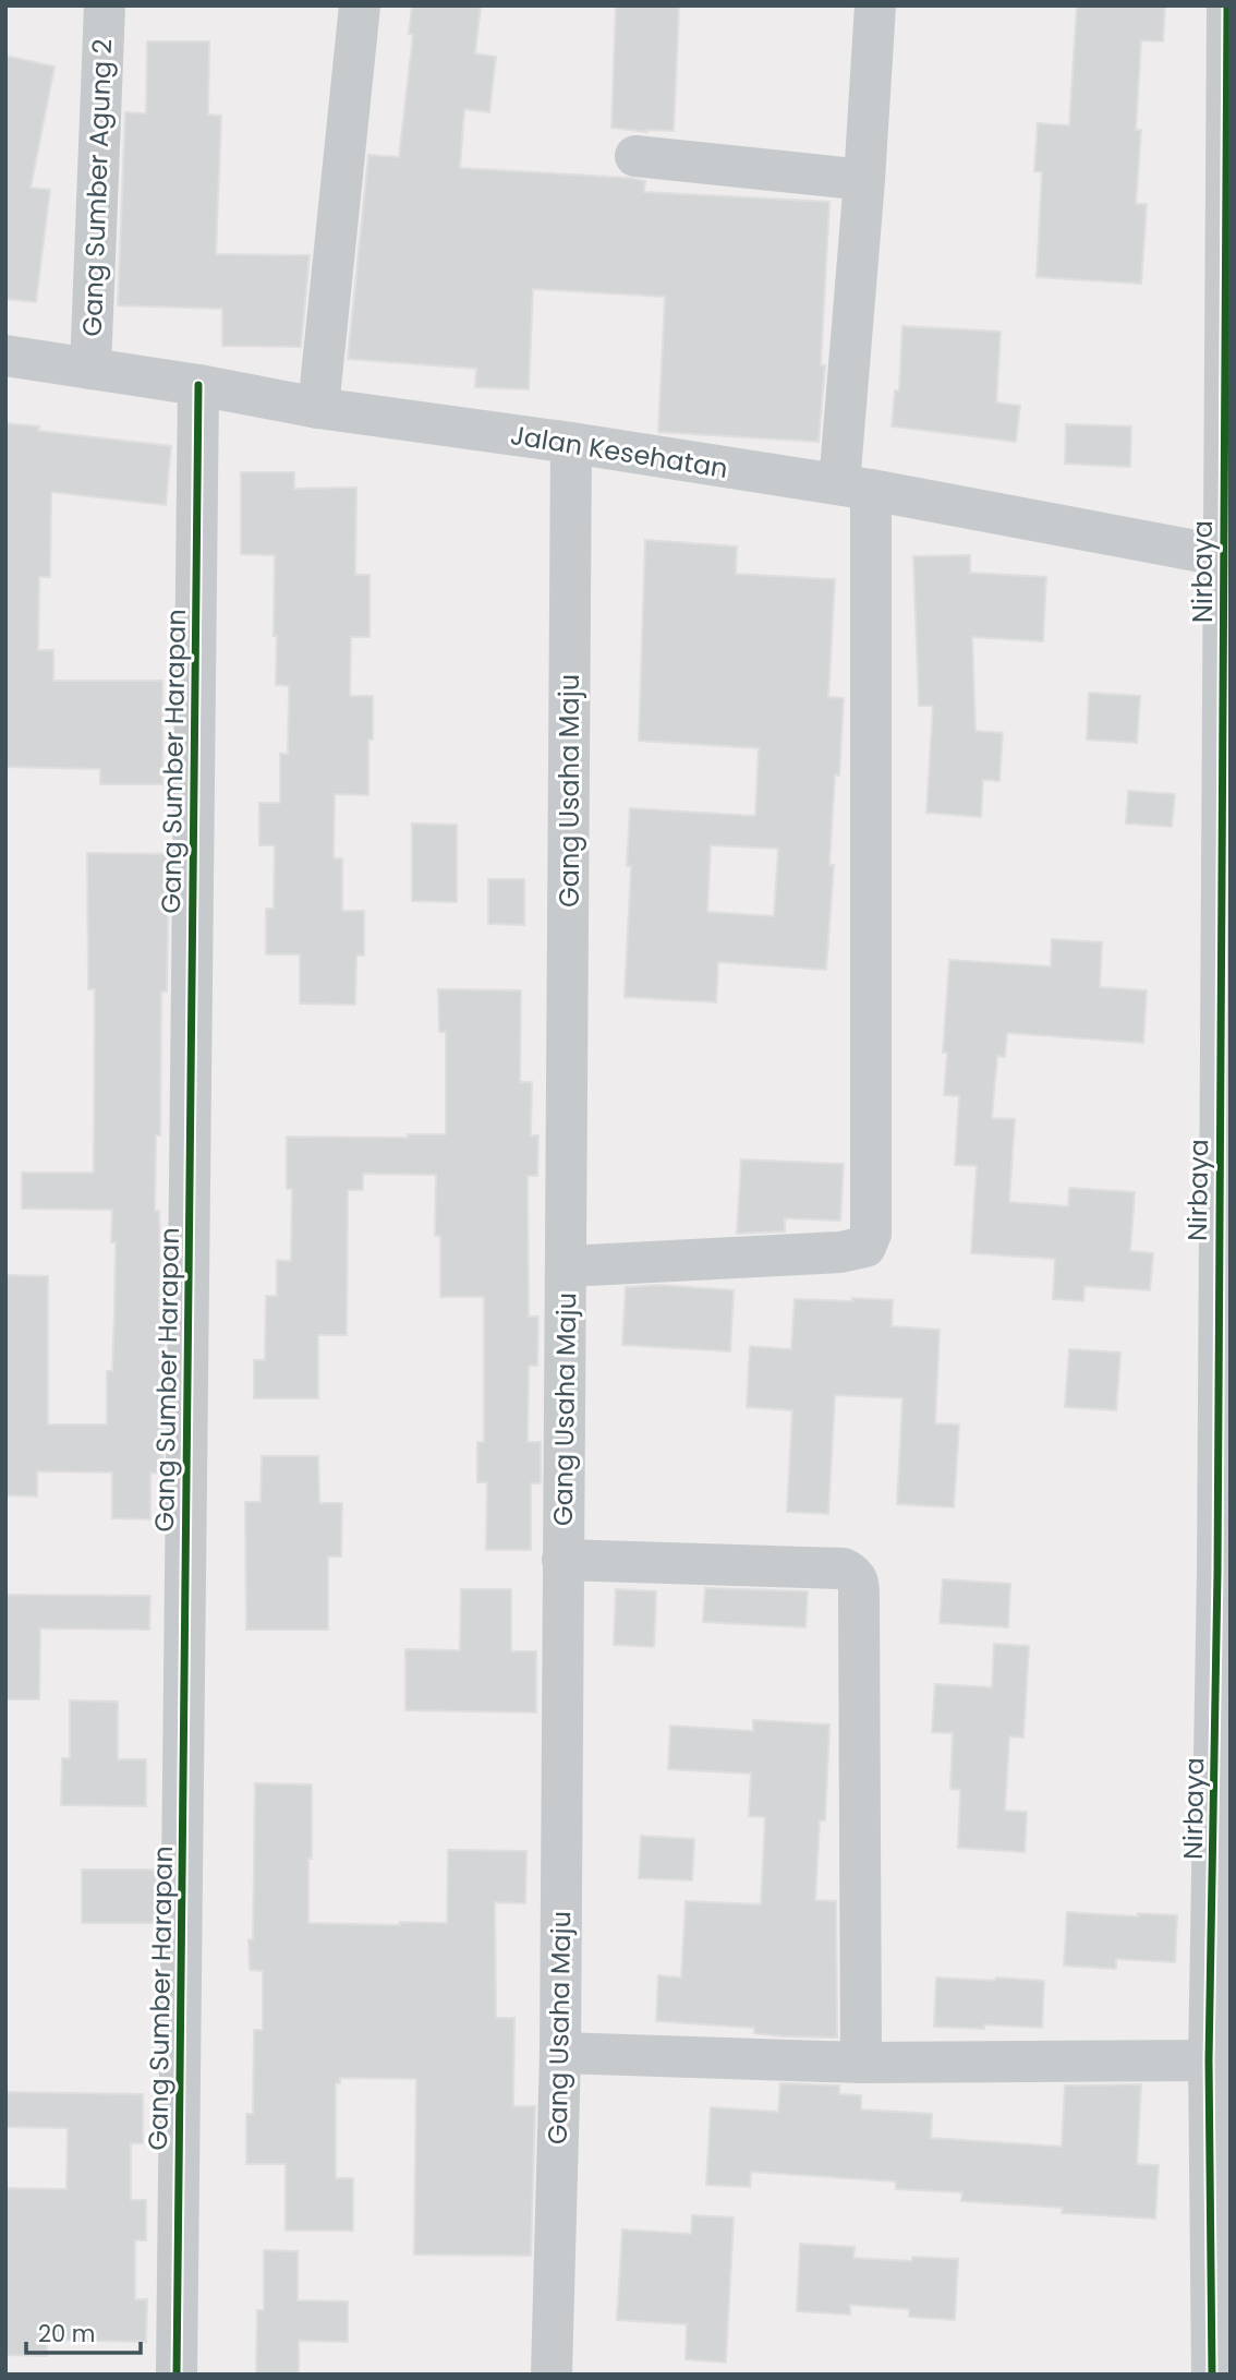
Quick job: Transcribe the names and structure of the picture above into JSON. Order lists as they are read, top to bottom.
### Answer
{
  "streets": {
    "street": [
      "Gang Sumber Agung 2",
      "Jalan Kesehatan",
      "Nirbaya",
      "Gang Sumber Harapan",
      "Gang Usaha Maju"
    ]
  },
  "crossings": [
    ["Gang Sumber Agung 2", "Jalan Kesehatan"],
    ["Jalan Kesehatan", "Nirbaya"],
    ["Jalan Kesehatan", "Gang Sumber Harapan"],
    ["Jalan Kesehatan", "Gang Usaha Maju"]
  ],
  "scale_bar": "20 m"
}
